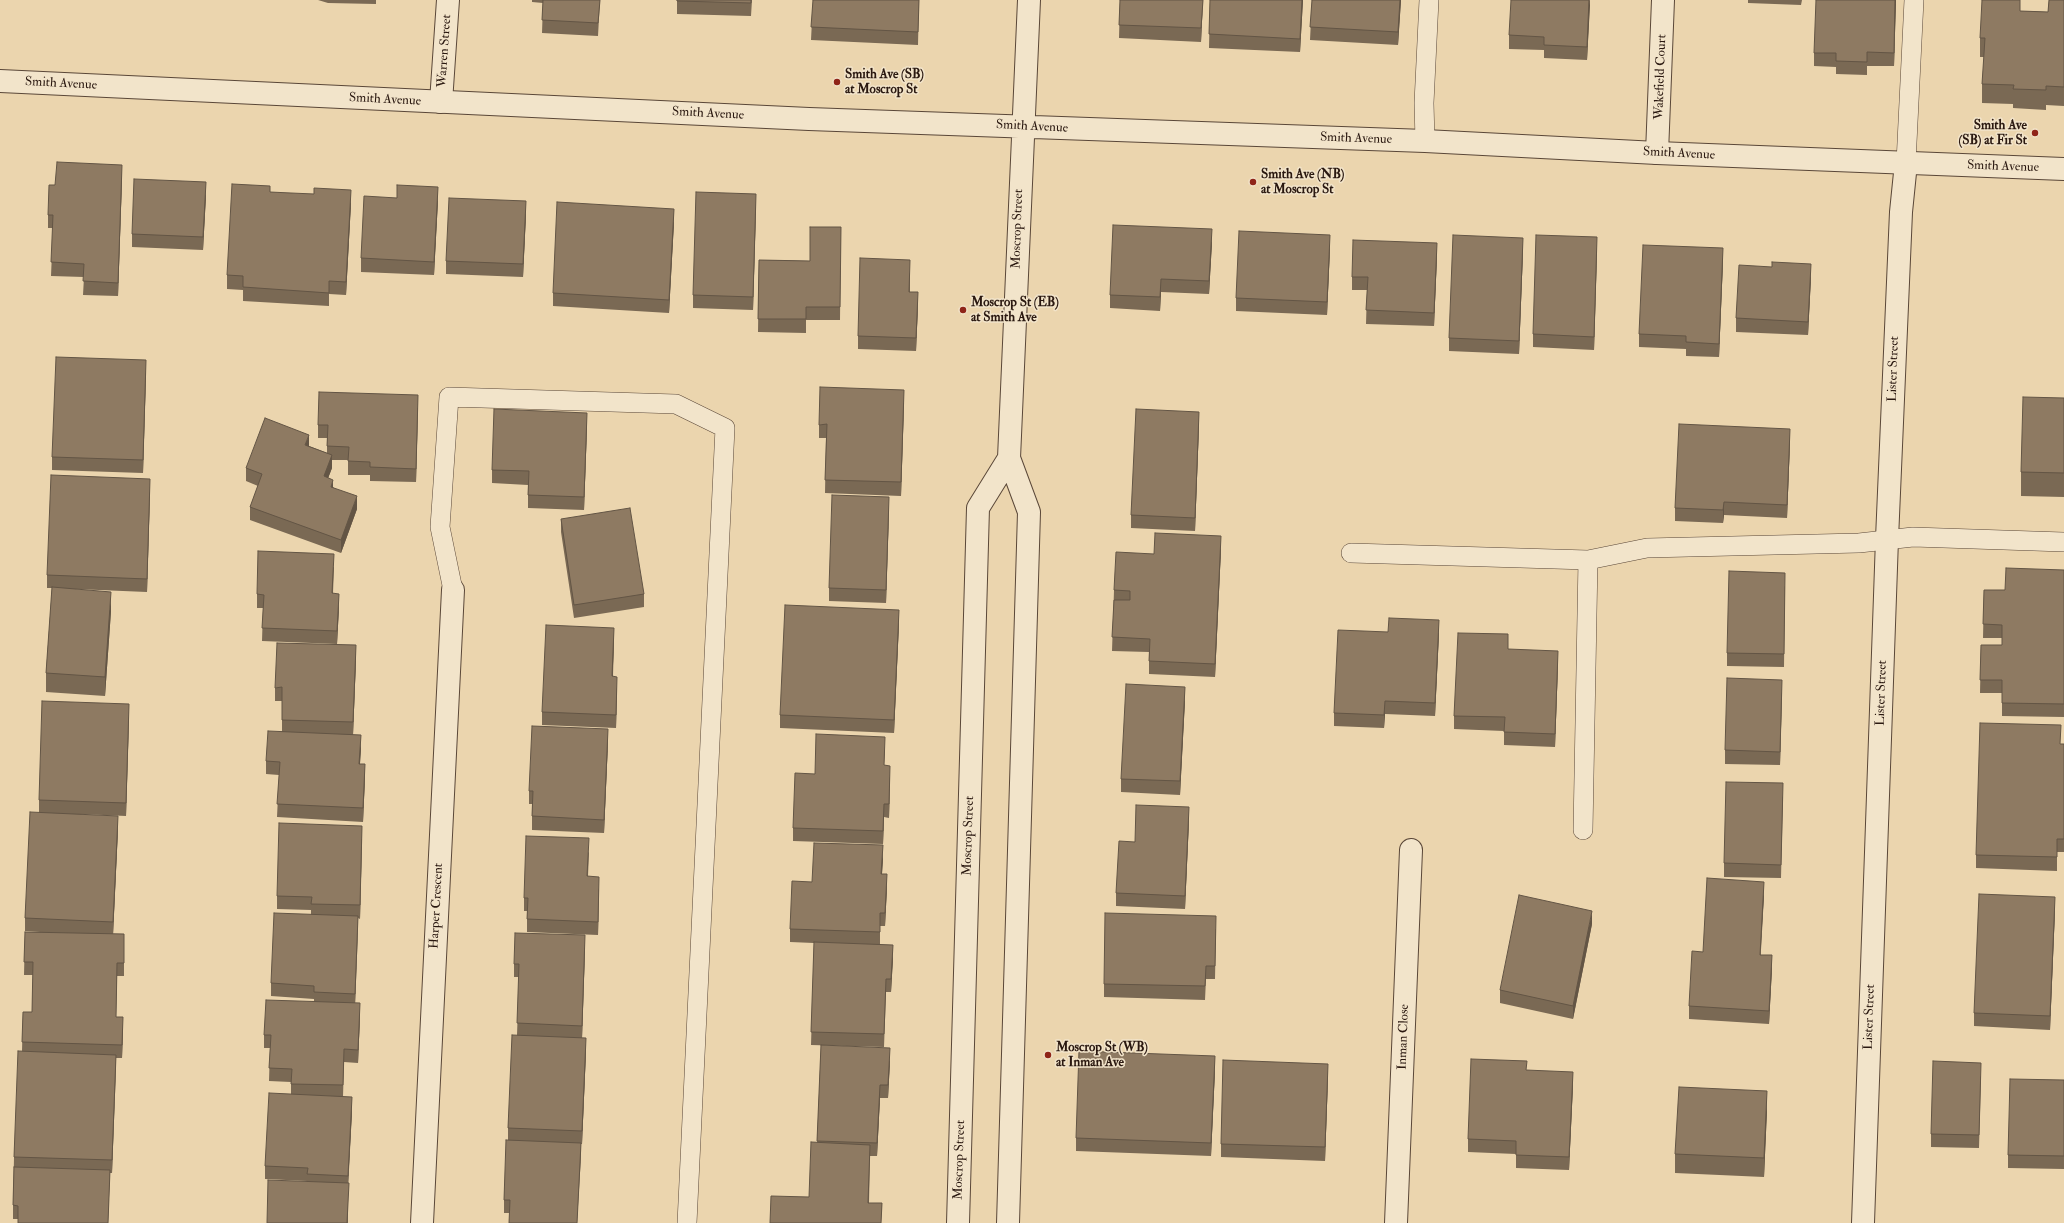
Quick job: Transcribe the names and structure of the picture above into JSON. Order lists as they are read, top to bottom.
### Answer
{
  "streets": {
    "street": [
      "Warren Street",
      "Wakefield Court",
      "Smith Avenue",
      "Moscrop Street",
      "Lister Street",
      "Harper Crescent",
      "Inman Close"
    ]
  },
  "crossings": [
    ["Warren Street", "Smith Avenue"],
    ["Wakefield Court", "Smith Avenue"],
    ["Smith Avenue", "Moscrop Street"],
    ["Smith Avenue", "Lister Street"]
  ],
  "places": [
    "Smith Ave (SB) at Moscrop St",
    "Smith Ave (SB) at Fir St",
    "Smith Ave (NB) at Moscrop St",
    "Moscrop St (EB) at Smith Ave",
    "Moscrop St (WB) at Inman Ave"
  ]
}
